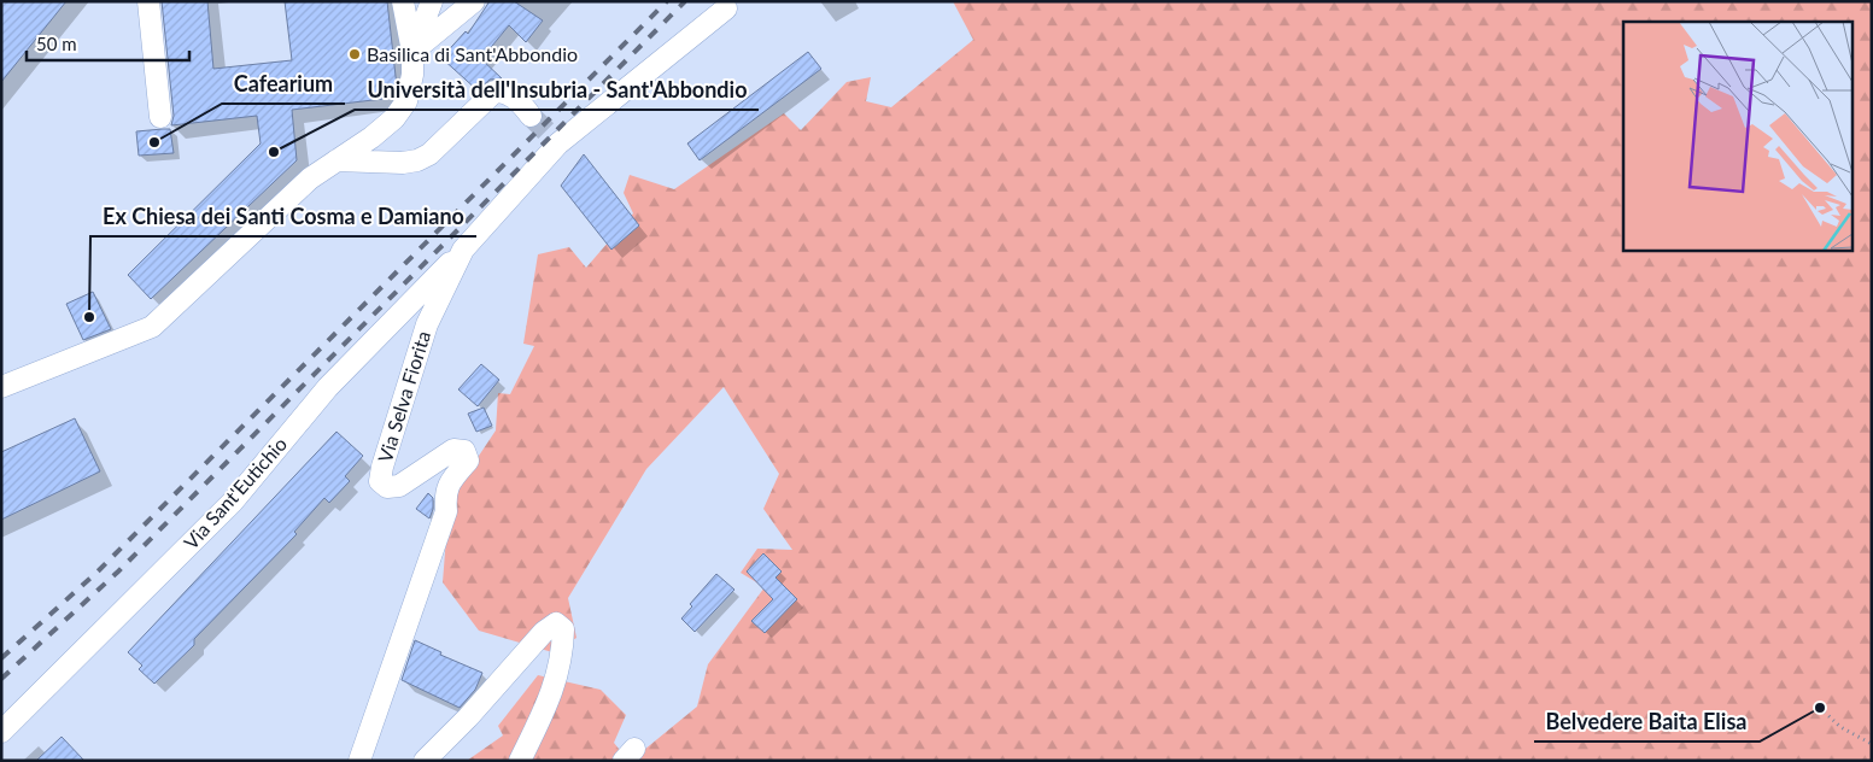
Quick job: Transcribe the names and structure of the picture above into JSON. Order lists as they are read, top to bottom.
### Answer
{
  "streets": {
    "street": ["Via Selva Fiorita", "Via Sant'Eutichio"]
  },
  "crossings": [
    ["Via Selva Fiorita", "Via Sant'Eutichio"]
  ],
  "places": [
    "Basilica di Sant'Abbondio",
    "Cafearium",
    "Università dell'Insubria - Sant'Abbondio",
    "Ex Chiesa dei Santi Cosma e Damiano",
    "Belvedere Baita Elisa"
  ],
  "scale_bar": "50 m"
}
